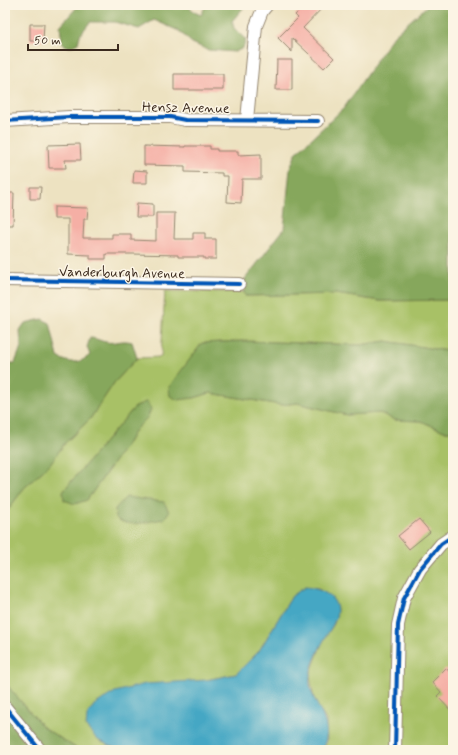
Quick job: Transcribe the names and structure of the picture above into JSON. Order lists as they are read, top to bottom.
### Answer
{
  "streets": {
    "street": ["Hensz Avenue", "Vanderburgh Avenue"]
  },
  "scale_bar": "50 m"
}
